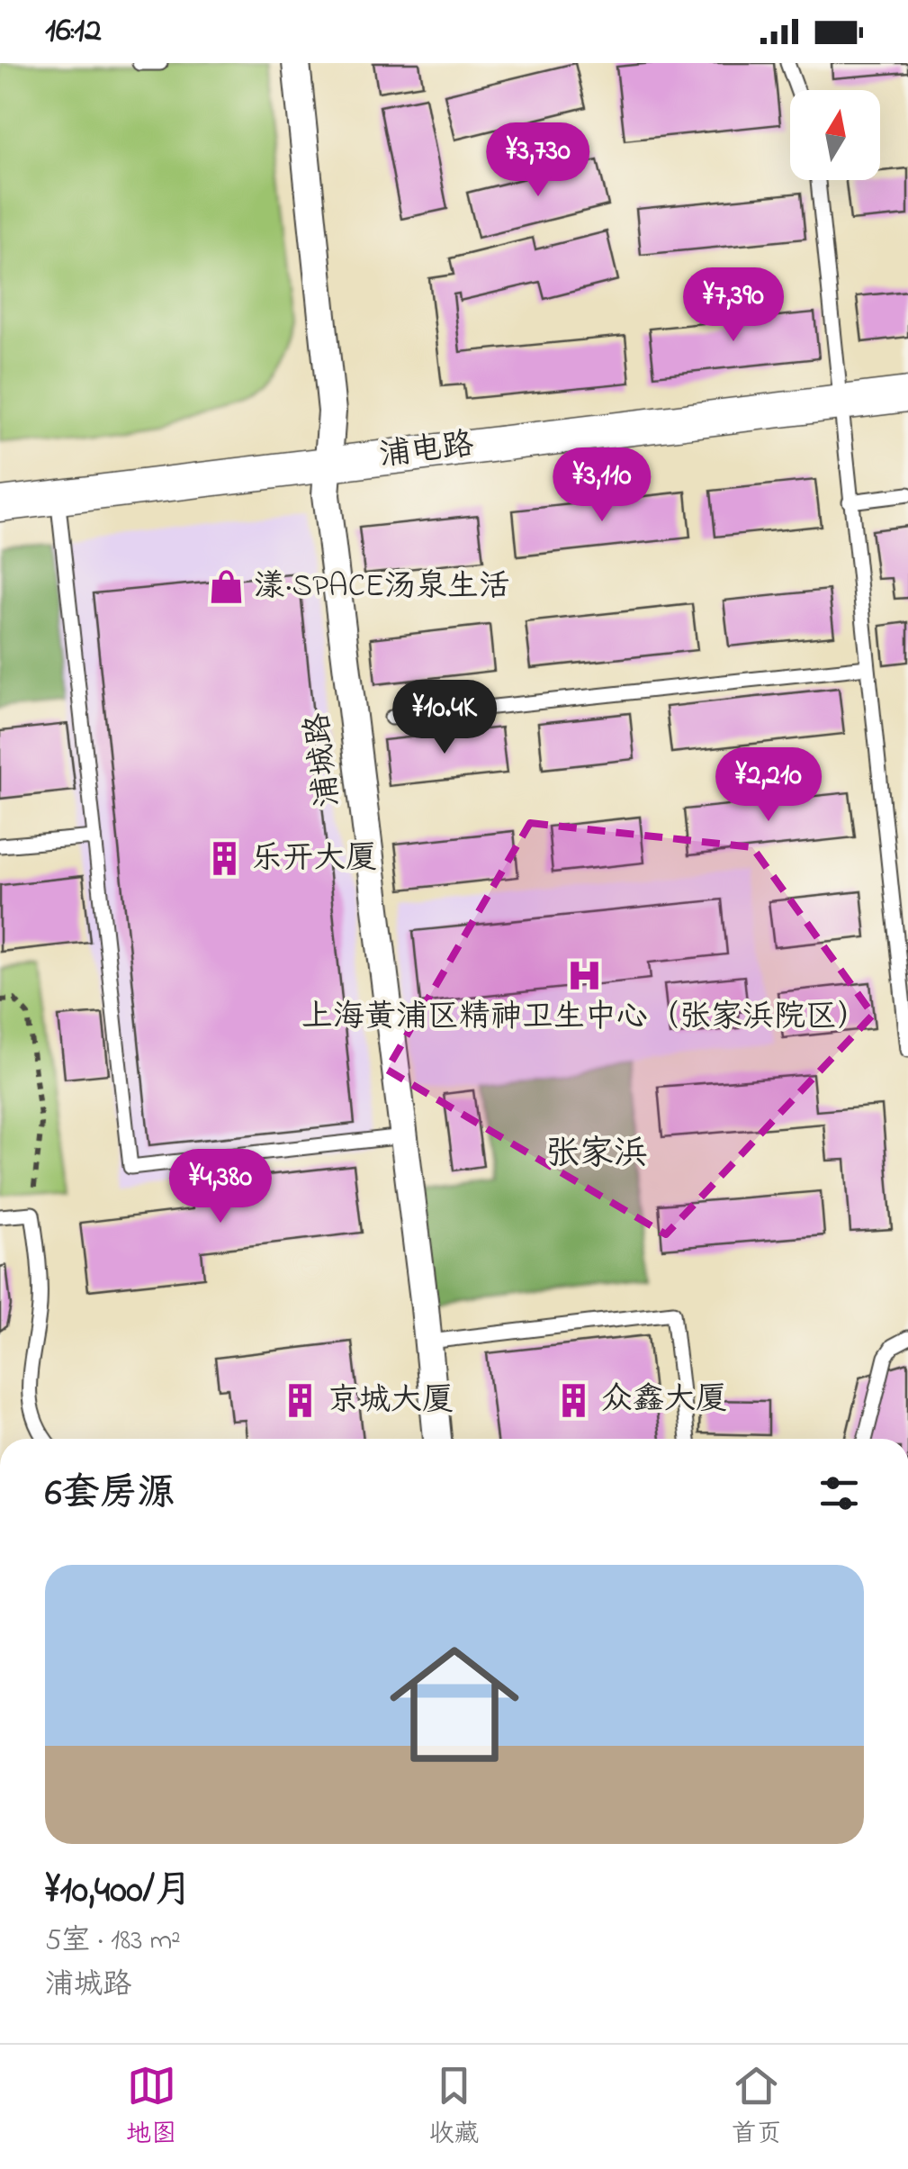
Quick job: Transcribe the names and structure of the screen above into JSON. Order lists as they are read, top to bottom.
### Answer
{
  "streets": {
    "street": ["浦电路", "浦城路"]
  },
  "crossings": [
    ["浦电路", "浦城路"]
  ],
  "districts": ["张家浜"],
  "places": {
    "shop": ["漾·SPACE汤泉生活"],
    "building": ["乐开大厦", "众鑫大厦", "京城大厦"],
    "hospital": ["上海黄浦区精神卫生中心（张家浜院区）"]
  },
  "north": "top",
  "page": {
    "status": "16:12",
    "price": [
      "¥3,730",
      "¥7,390",
      "¥3,110",
      "¥10.4K",
      "¥2,210",
      "¥4,380"
    ],
    "heading": "6套房源",
    "list": [
      {
        "name": "¥10,400/月",
        "note": "5室 · 183 m² · 浦城路"
      }
    ],
    "tabs": ["地图", "收藏", "首页"]
  }
}
